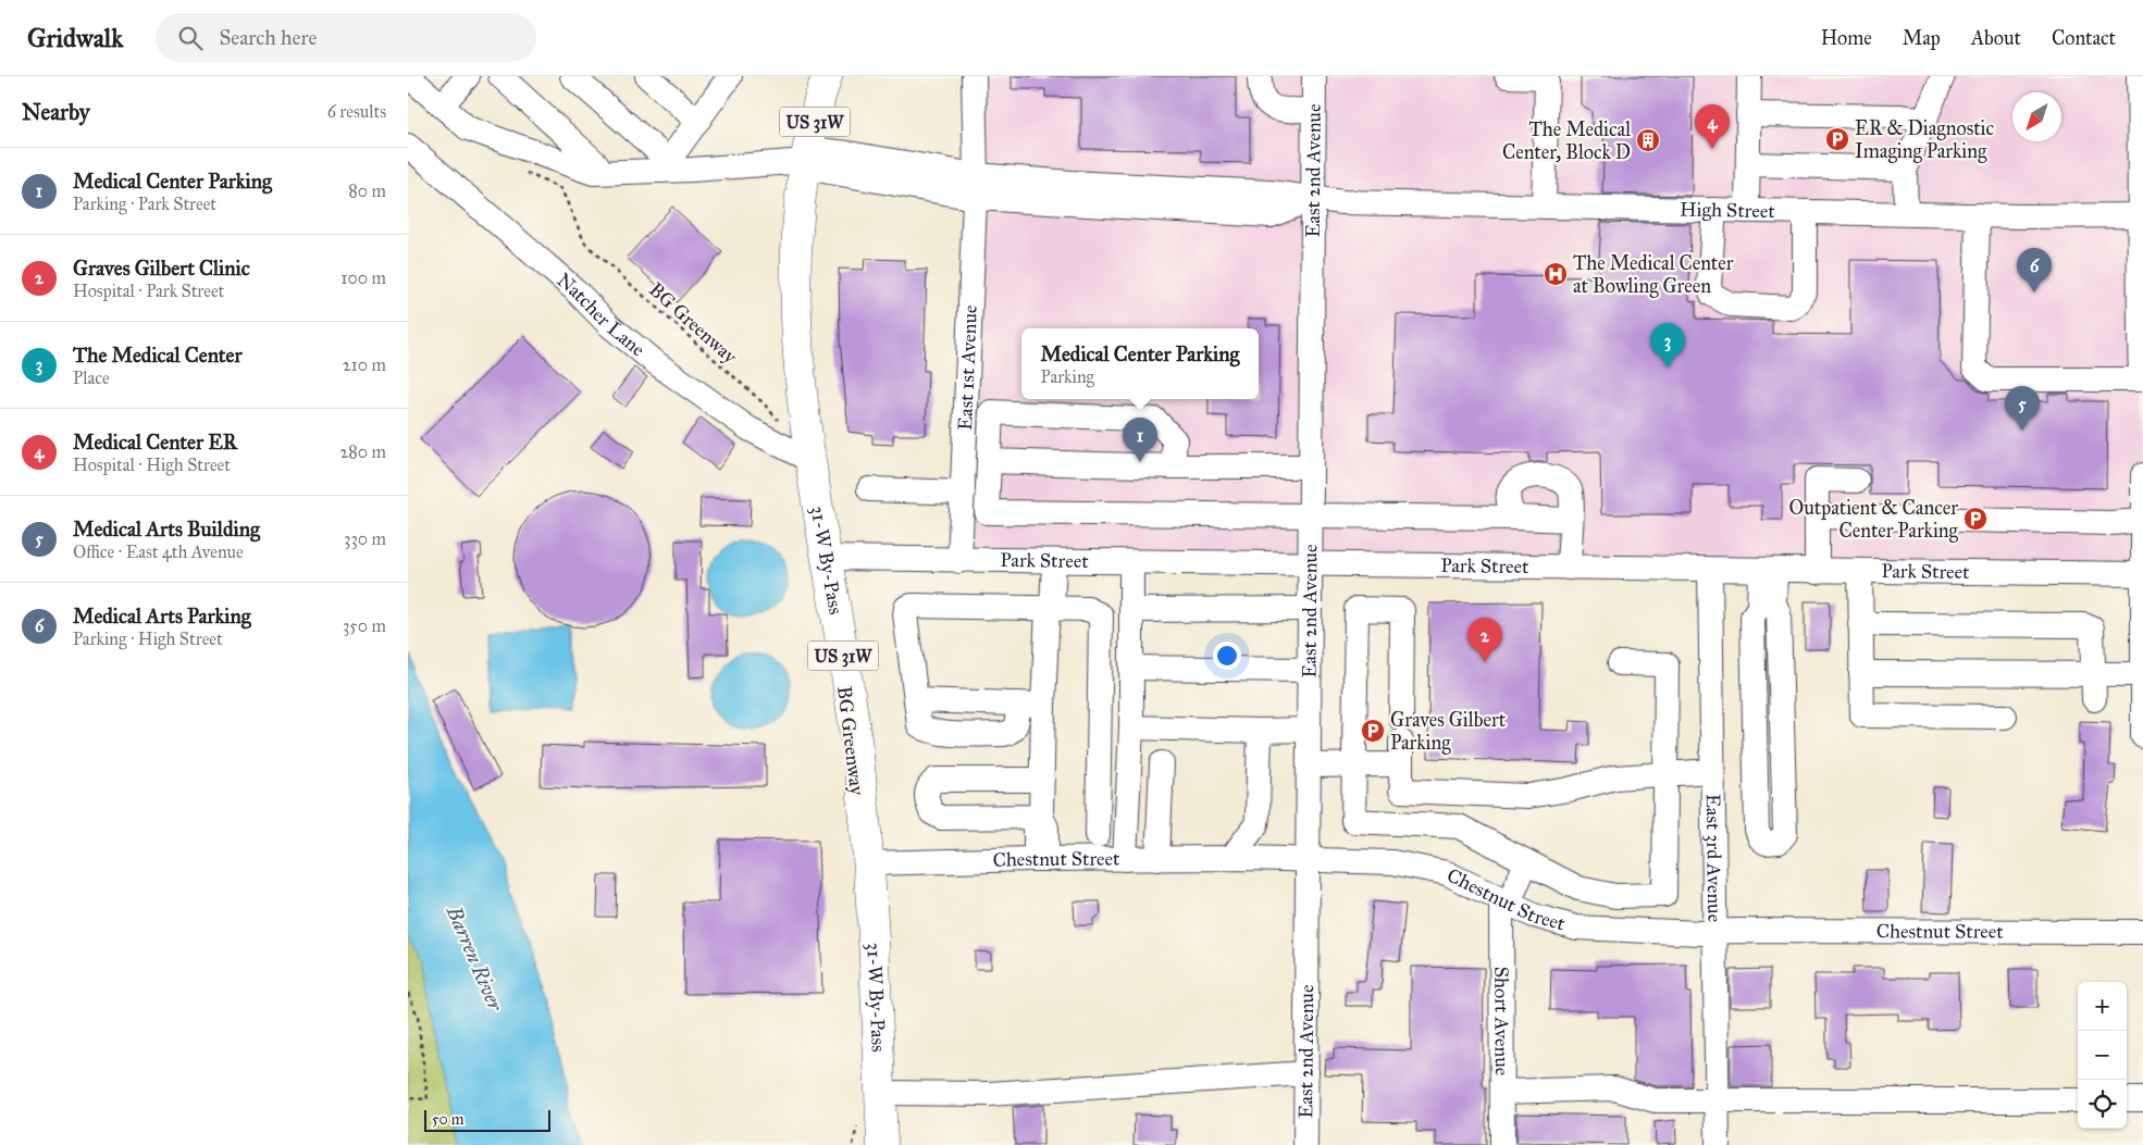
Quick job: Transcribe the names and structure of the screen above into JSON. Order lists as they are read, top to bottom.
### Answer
{
  "streets": {
    "main road": ["US 31W", "31-W By-Pass"],
    "street": [
      "East 2nd Avenue",
      "High Street",
      "Natcher Lane",
      "East 1st Avenue",
      "Park Street",
      "East 3rd Avenue",
      "Chestnut Street",
      "Short Avenue"
    ],
    "path": ["BG Greenway"]
  },
  "crossings": [
    ["East 2nd Avenue", "High Street"],
    ["East 2nd Avenue", "Park Street"],
    ["East 2nd Avenue", "Chestnut Street"],
    ["Natcher Lane", "BG Greenway"],
    ["Natcher Lane", "31-W By-Pass"],
    ["BG Greenway", "31-W By-Pass"],
    ["East 1st Avenue", "Park Street"],
    ["31-W By-Pass", "Park Street"],
    ["31-W By-Pass", "Chestnut Street"],
    ["Park Street", "East 3rd Avenue"],
    ["East 3rd Avenue", "Chestnut Street"],
    ["Chestnut Street", "Short Avenue"]
  ],
  "water": ["Barren River"],
  "places": {
    "parking": ["ER & Diagnostic Imaging Parking", "Outpatient & Cancer Center Parking", "Graves Gilbert Parking"],
    "building": ["The Medical Center, Block D"],
    "hospital": ["The Medical Center at Bowling Green"]
  },
  "scale_bar": "50 m",
  "north": "bottom left",
  "page": {
    "header": "Gridwalk",
    "search": "Search here",
    "nav": [
      "Home",
      "Map",
      "About",
      "Contact"
    ],
    "heading": ["Nearby", "6 results"],
    "pins": [
      "4",
      "6",
      "3",
      "5",
      "1",
      "2"
    ],
    "list": [
      {
        "mark": "1",
        "name": "Medical Center Parking",
        "note": "Parking · Park Street",
        "value": "80 m"
      },
      {
        "mark": "2",
        "name": "Graves Gilbert Clinic",
        "note": "Hospital · Park Street",
        "value": "100 m"
      },
      {
        "mark": "3",
        "name": "The Medical Center",
        "note": "Place",
        "value": "210 m"
      },
      {
        "mark": "4",
        "name": "Medical Center ER",
        "note": "Hospital · High Street",
        "value": "280 m"
      },
      {
        "mark": "5",
        "name": "Medical Arts Building",
        "note": "Office · East 4th Avenue",
        "value": "330 m"
      },
      {
        "mark": "6",
        "name": "Medical Arts Parking",
        "note": "Parking · High Street",
        "value": "350 m"
      }
    ],
    "popup": ["Medical Center Parking", "Parking"],
    "map_buttons": ["+", "−"],
    "scale": "50 m"
  }
}
